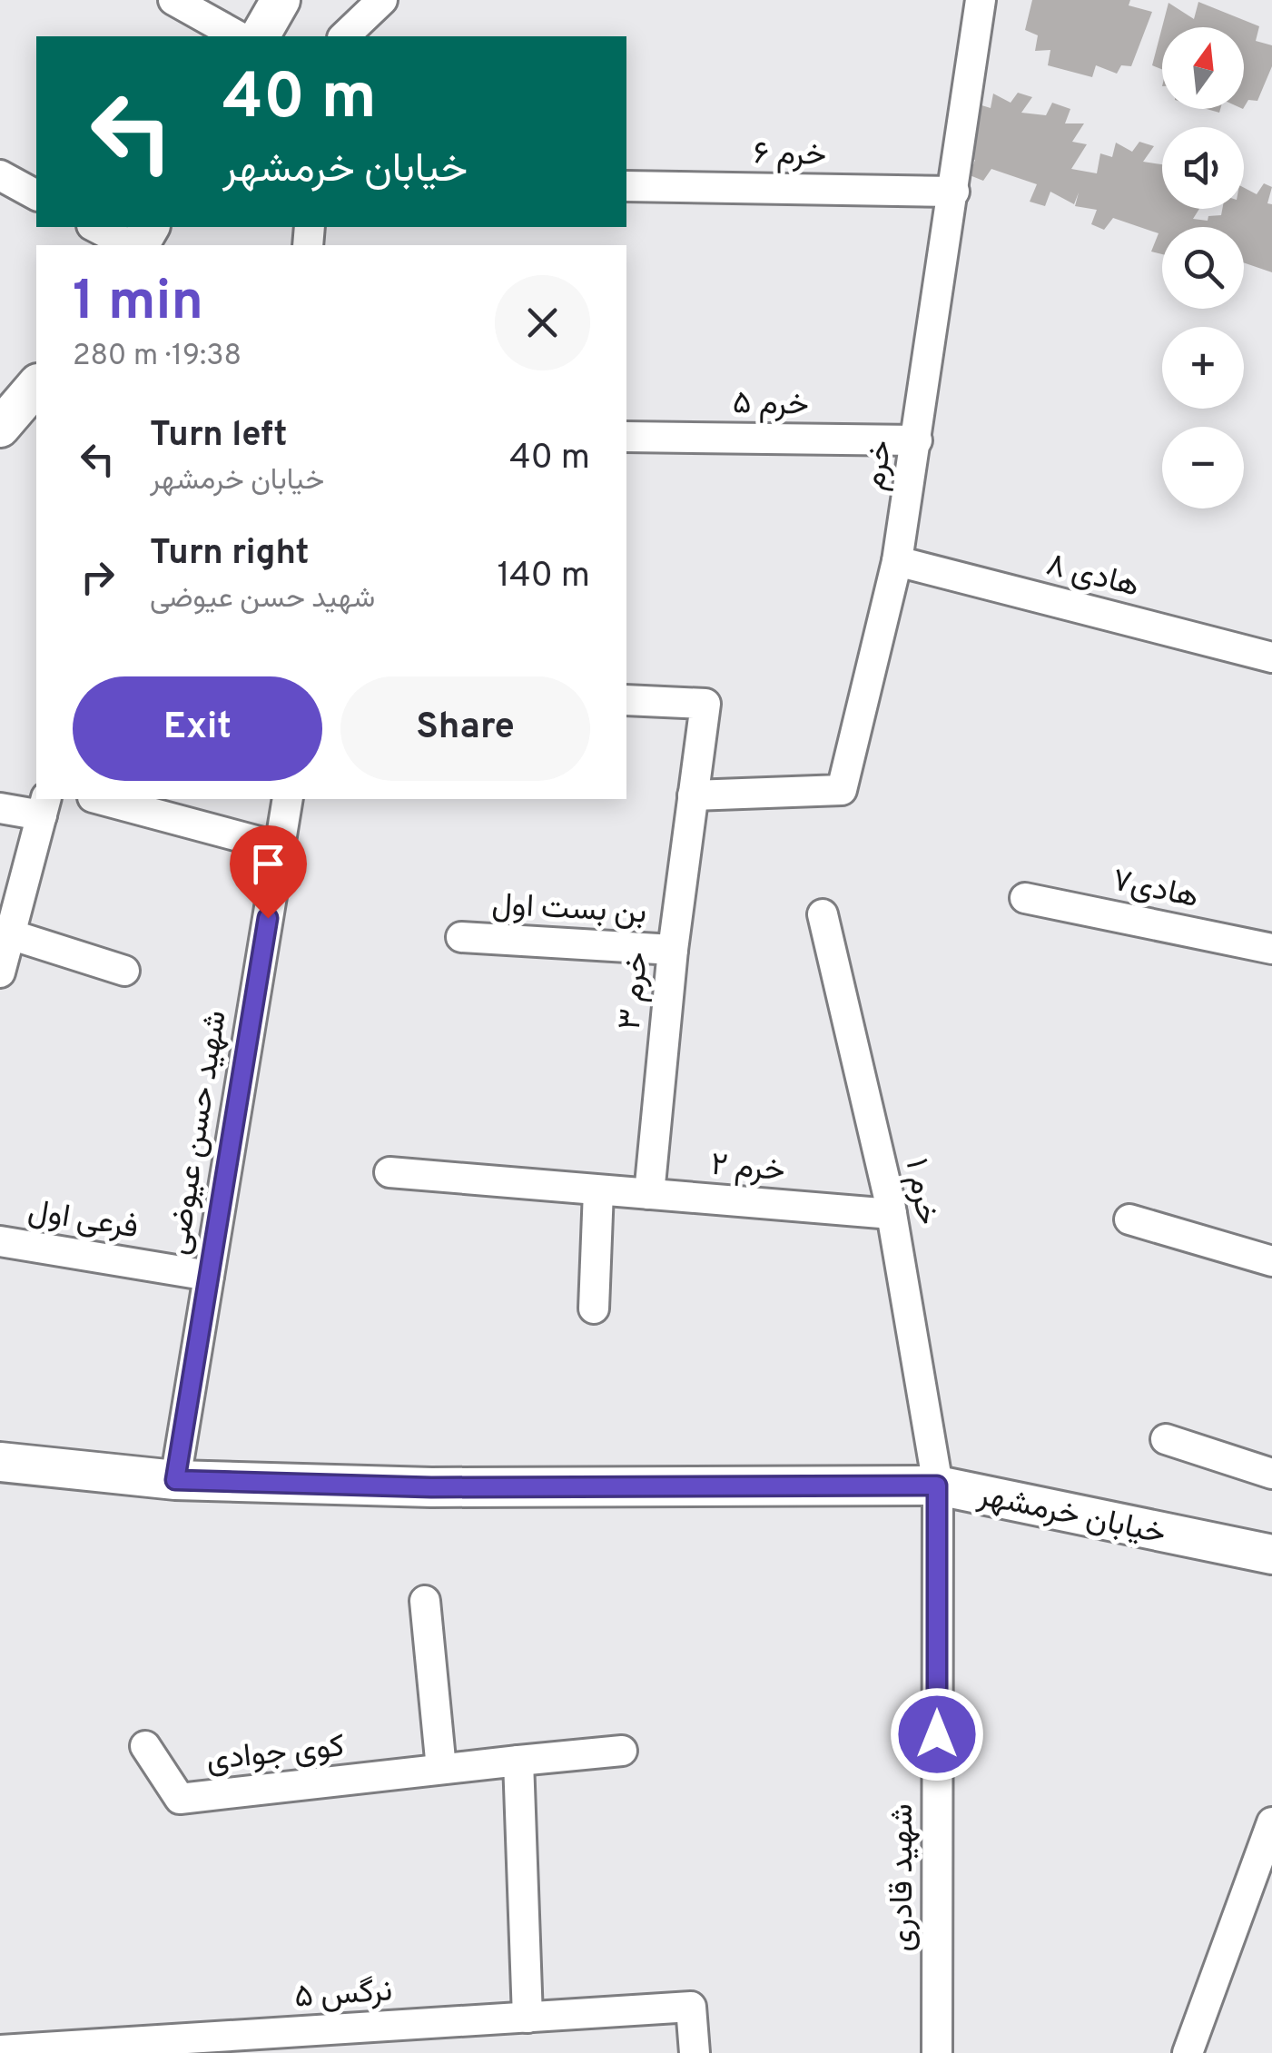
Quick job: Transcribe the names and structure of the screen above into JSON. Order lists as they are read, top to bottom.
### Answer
{
  "streets": {
    "street": [
      "خرم ۶",
      "خرم ۵",
      "خرم",
      "هادی ۸",
      "هادی۷",
      "بن بست اول",
      "خرم ۳",
      "شهید حسن عیوضی",
      "خرم ۲",
      "خرم ۱",
      "فرعی اول",
      "خیابان خرمشهر",
      "کوی جوادی",
      "شهید قادری",
      "نرگس ۵"
    ]
  },
  "crossings": [
    ["خرم ۶", "خرم"],
    ["خرم ۵", "خرم"],
    ["خرم", "هادی ۸"],
    ["خرم", "خرم ۳"],
    ["بن بست اول", "خرم ۳"],
    ["خرم ۳", "خرم ۲"],
    ["شهید حسن عیوضی", "فرعی اول"],
    ["شهید حسن عیوضی", "خیابان خرمشهر"],
    ["خرم ۲", "خرم ۱"],
    ["خرم ۱", "خیابان خرمشهر"],
    ["خرم ۱", "شهید قادری"],
    ["خیابان خرمشهر", "شهید قادری"]
  ],
  "north": "top",
  "page": {
    "map_buttons": ["+", "−"],
    "turn": ["40 m", "خیابان خرمشهر"],
    "heading": ["1 min", "280 m · 19:38"],
    "list": [
      {
        "name": "Turn left",
        "note": "خیابان خرمشهر",
        "value": "40 m"
      },
      {
        "name": "Turn right",
        "note": "شهید حسن عیوضی",
        "value": "140 m"
      }
    ],
    "buttons": ["Exit", "Share"]
  }
}
